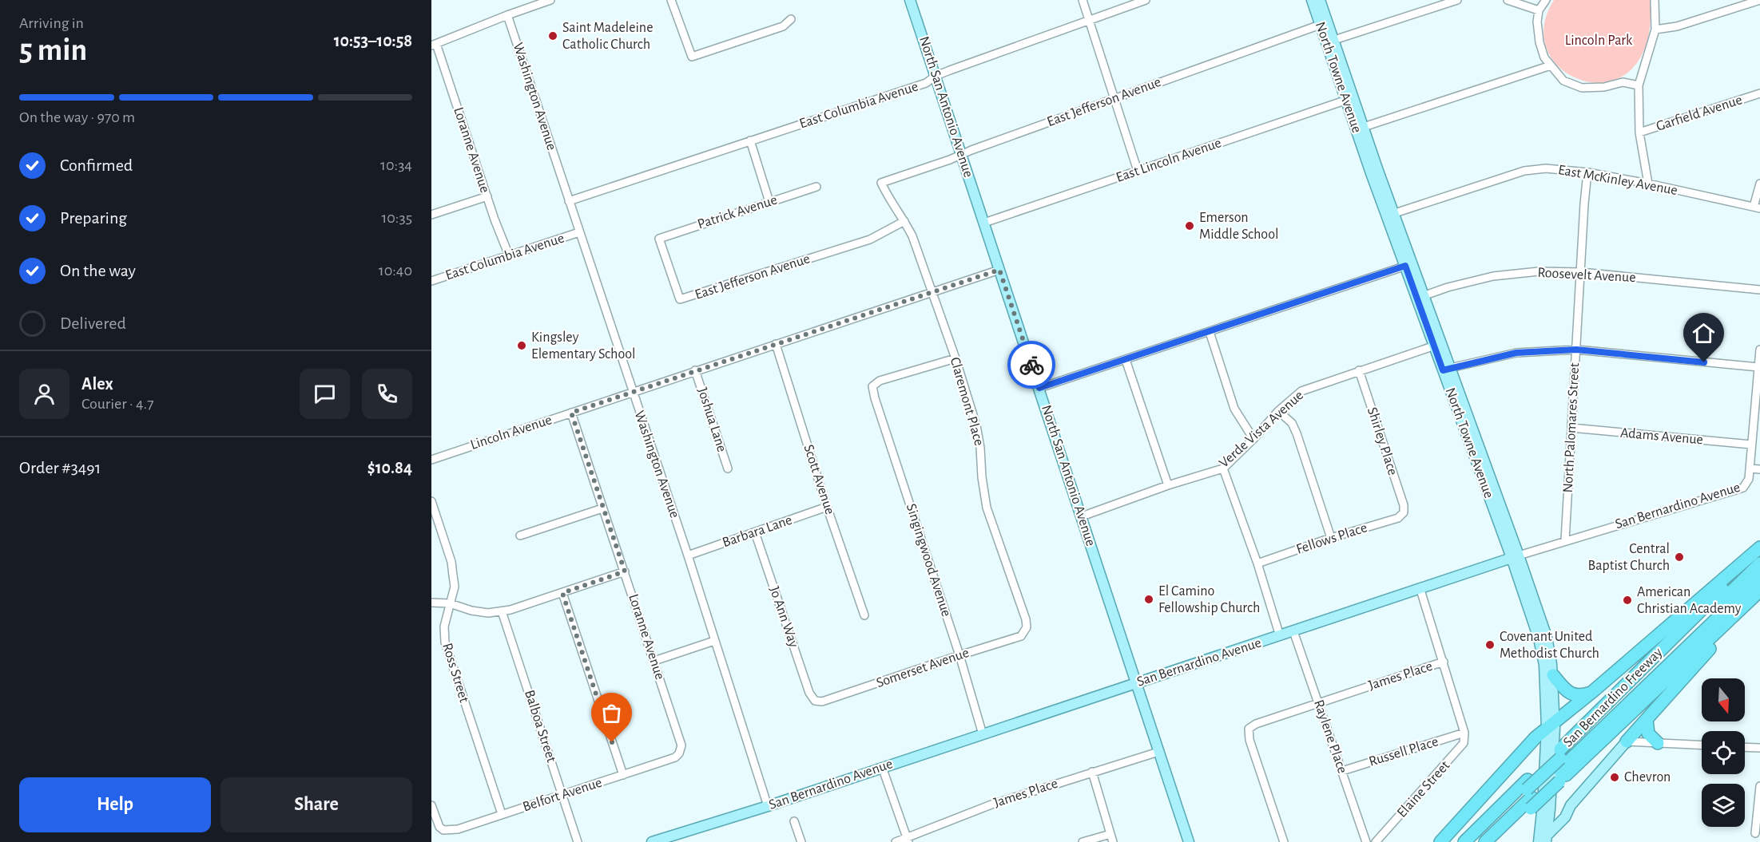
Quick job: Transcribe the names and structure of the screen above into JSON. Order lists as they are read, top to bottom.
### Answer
{
  "streets": {
    "highway": ["San Bernardino Freeway"],
    "main road": ["North Towne Avenue", "North San Antonio Avenue", "San Bernardino Avenue"],
    "street": [
      "Washington Avenue",
      "East Jefferson Avenue",
      "East Columbia Avenue",
      "Garfield Avenue",
      "Loranne Avenue",
      "East Lincoln Avenue",
      "East McKinley Avenue",
      "Patrick Avenue",
      "Roosevelt Avenue",
      "Claremont Place",
      "Joshua Lane",
      "North Palomares Street",
      "Verde Vista Avenue",
      "Lincoln Avenue",
      "Adams Avenue",
      "Shirley Place",
      "Scott Avenue",
      "Barbara Lane",
      "Fellows Place",
      "Singingwood Avenue",
      "Jo Ann Way",
      "Somerset Avenue",
      "Ross Street",
      "James Place",
      "Balboa Street",
      "Raylene Place",
      "Russell Place",
      "Elaine Street",
      "Belfort Avenue"
    ]
  },
  "crossings": [
    ["North Towne Avenue", "East Jefferson Avenue"],
    ["North Towne Avenue", "East Lincoln Avenue"],
    ["North Towne Avenue", "East McKinley Avenue"],
    ["North Towne Avenue", "Roosevelt Avenue"],
    ["North Towne Avenue", "Verde Vista Avenue"],
    ["North Towne Avenue", "San Bernardino Avenue"],
    ["North Towne Avenue", "San Bernardino Freeway"],
    ["Washington Avenue", "East Columbia Avenue"],
    ["Washington Avenue", "Lincoln Avenue"],
    ["Washington Avenue", "San Bernardino Avenue"],
    ["Washington Avenue", "Barbara Lane"],
    ["East Jefferson Avenue", "North San Antonio Avenue"],
    ["East Jefferson Avenue", "Patrick Avenue"],
    ["East Jefferson Avenue", "Claremont Place"],
    ["East Columbia Avenue", "North San Antonio Avenue"],
    ["East Columbia Avenue", "Loranne Avenue"],
    ["North San Antonio Avenue", "East Lincoln Avenue"],
    ["North San Antonio Avenue", "Verde Vista Avenue"],
    ["North San Antonio Avenue", "Lincoln Avenue"],
    ["North San Antonio Avenue", "San Bernardino Avenue"],
    ["North San Antonio Avenue", "James Place"],
    ["Loranne Avenue", "Lincoln Avenue"],
    ["Loranne Avenue", "Belfort Avenue"],
    ["East McKinley Avenue", "North Palomares Street"],
    ["Roosevelt Avenue", "North Palomares Street"],
    ["Claremont Place", "Lincoln Avenue"],
    ["Claremont Place", "Singingwood Avenue"],
    ["Claremont Place", "Somerset Avenue"],
    ["Joshua Lane", "Lincoln Avenue"],
    ["North Palomares Street", "Adams Avenue"],
    ["North Palomares Street", "San Bernardino Avenue"],
    ["Verde Vista Avenue", "Shirley Place"],
    ["Lincoln Avenue", "Scott Avenue"],
    ["Shirley Place", "Fellows Place"],
    ["Scott Avenue", "Barbara Lane"],
    ["San Bernardino Avenue", "Singingwood Avenue"],
    ["San Bernardino Avenue", "Raylene Place"],
    ["Barbara Lane", "Jo Ann Way"],
    ["Singingwood Avenue", "Somerset Avenue"],
    ["Jo Ann Way", "Somerset Avenue"],
    ["Ross Street", "Belfort Avenue"],
    ["James Place", "Raylene Place"],
    ["Balboa Street", "Belfort Avenue"],
    ["Raylene Place", "Russell Place"],
    ["Russell Place", "Elaine Street"]
  ],
  "parks": ["Lincoln Park"],
  "places": [
    "Saint Madeleine Catholic Church",
    "Emerson Middle School",
    "Kingsley Elementary School",
    "Central Baptist Church",
    "El Camino Fellowship Church",
    "American Christian Academy",
    "Covenant United Methodist Church",
    "Chevron"
  ],
  "north": "bottom",
  "page": {
    "heading": ["5 min", "Arriving in", "10:53–10:58"],
    "panel": [
      "Alex",
      "Courier · 4.7",
      "Order #3491",
      "$10.84"
    ],
    "bar": "On the way · 970 m",
    "list": [
      ["Confirmed", "10:34"],
      ["Preparing", "10:35"],
      ["On the way", "10:40"],
      "Delivered"
    ],
    "buttons": ["Help", "Share"]
  }
}
